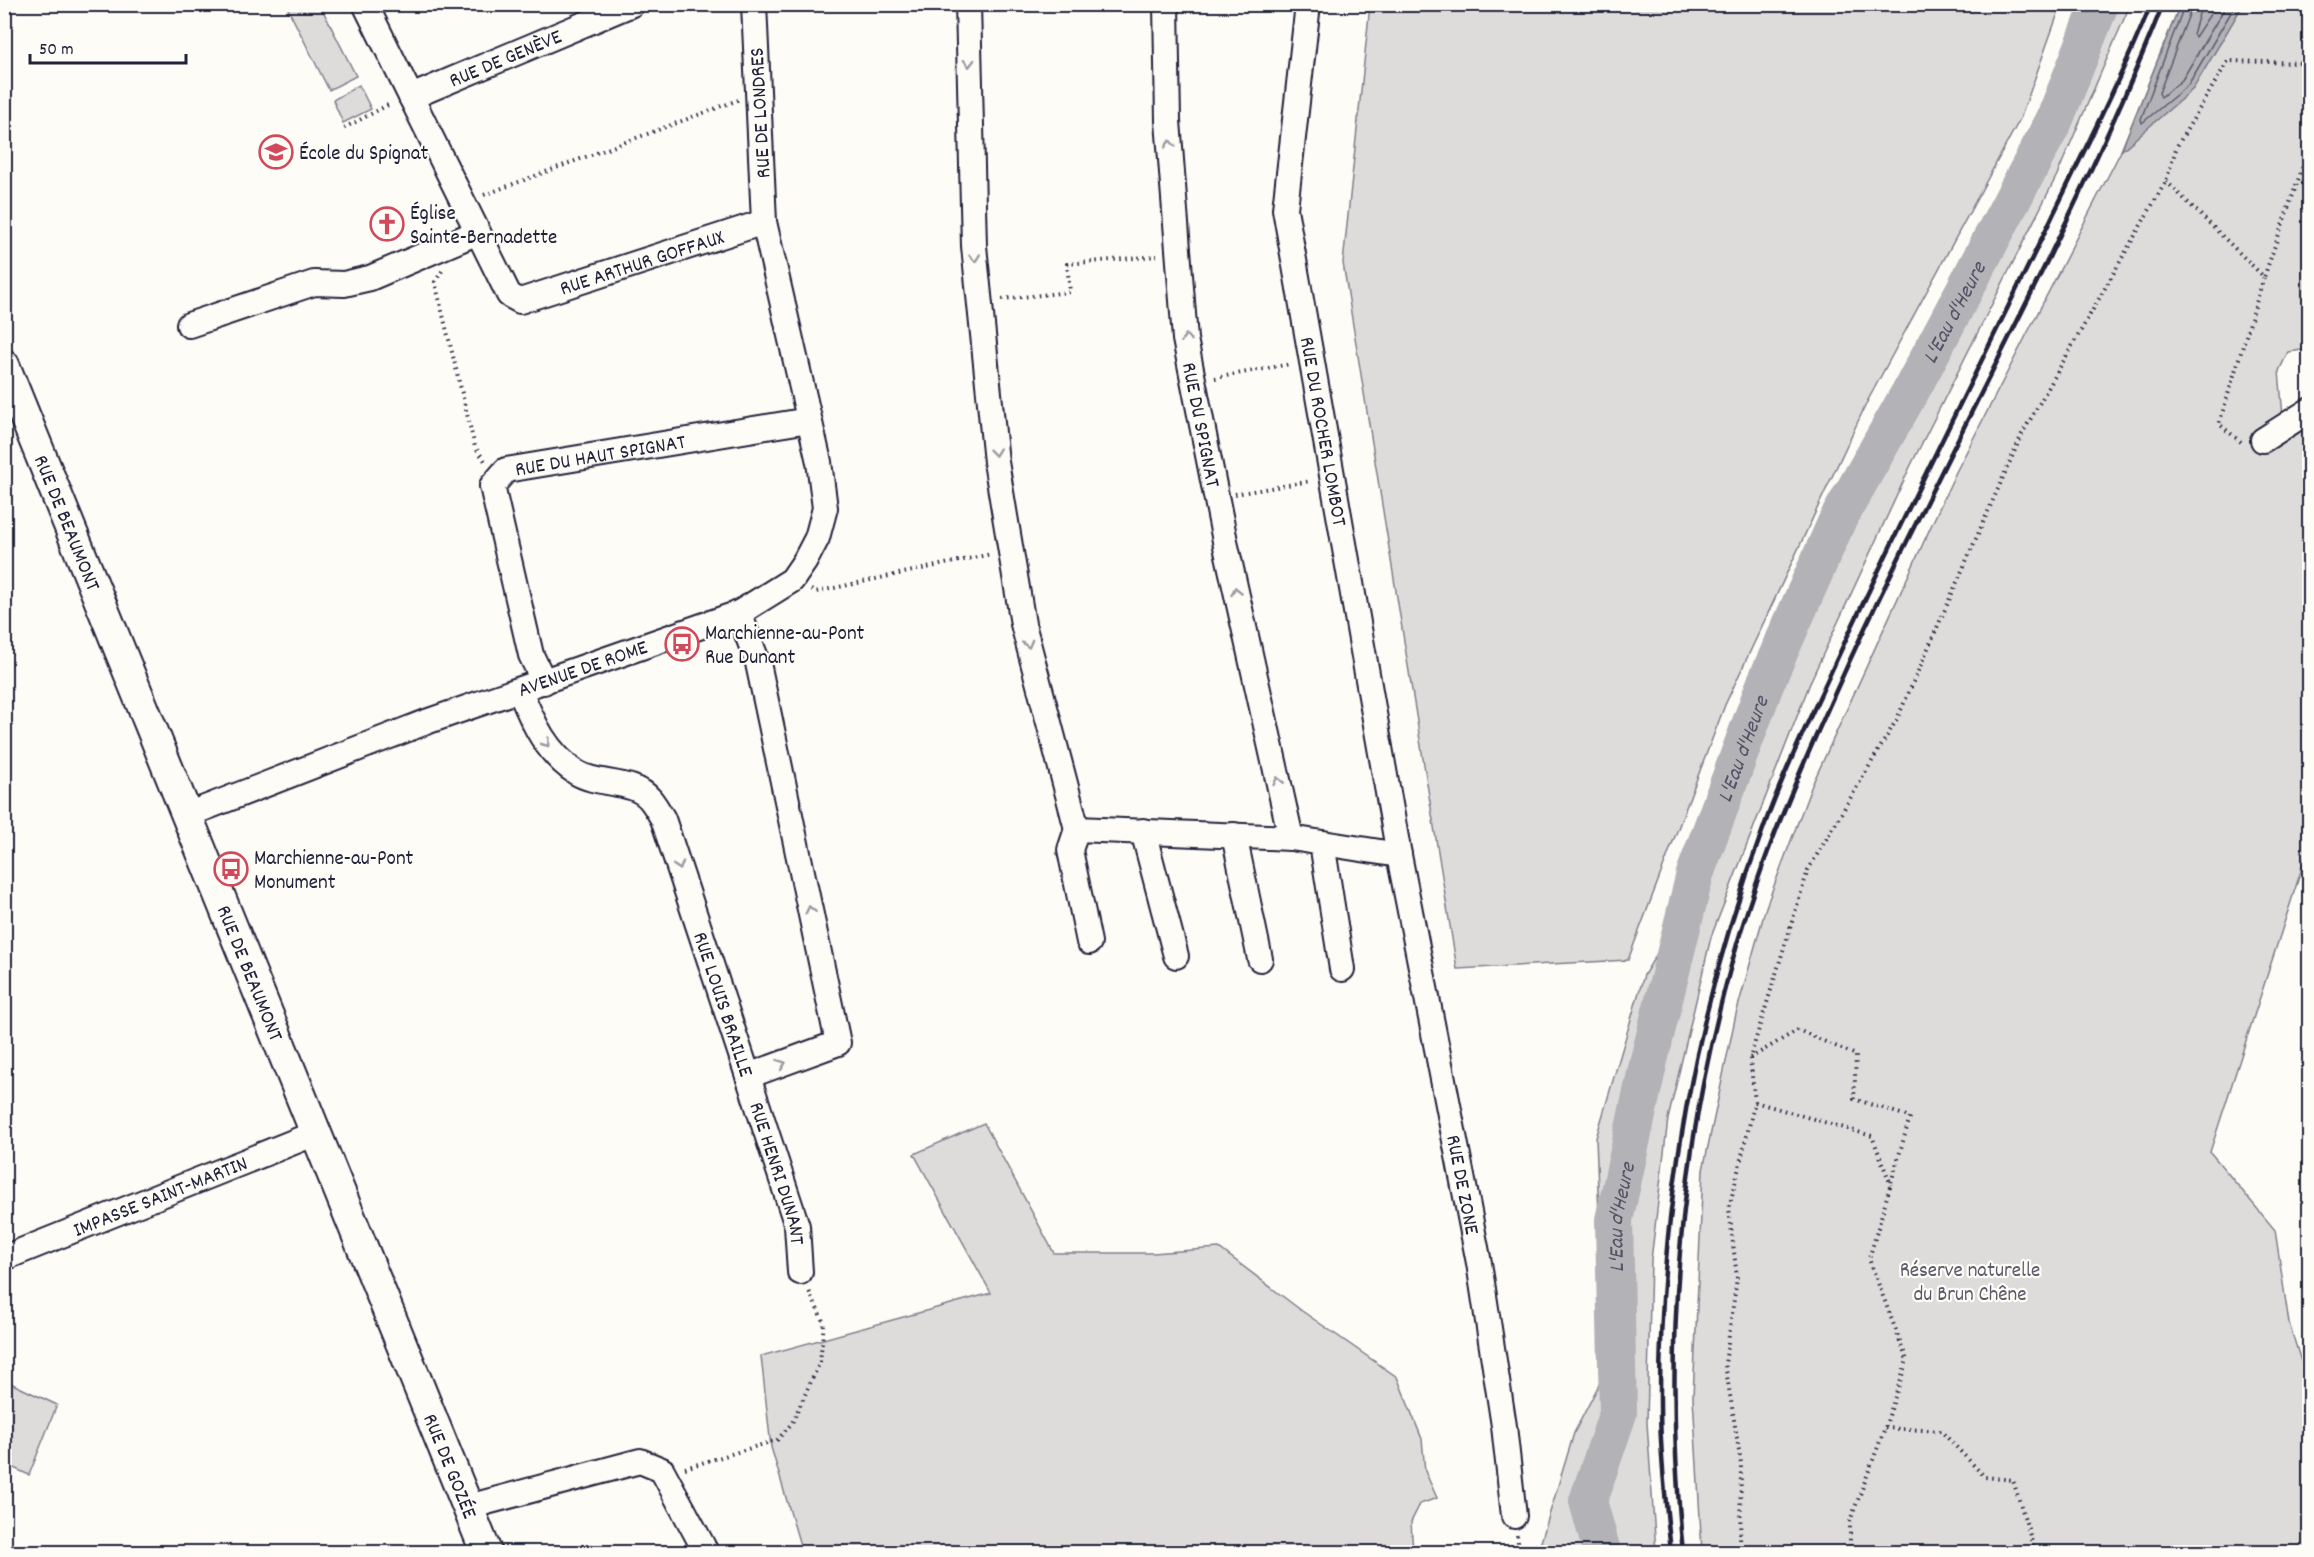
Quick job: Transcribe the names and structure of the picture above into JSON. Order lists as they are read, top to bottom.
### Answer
{
  "streets": {
    "main road": ["RUE DE BEAUMONT", "RUE DE GOZÉE"],
    "street": [
      "RUE DE GENÈVE",
      "RUE DE LONDRES",
      "RUE ARTHUR GOFFAUX",
      "RUE DU SPIGNAT",
      "RUE DU ROCHER LOMBOT",
      "RUE DU HAUT SPIGNAT",
      "AVENUE DE ROME",
      "RUE LOUIS BRAILLE",
      "RUE HENRI DUNANT",
      "RUE DE ZONE",
      "IMPASSE SAINT-MARTIN"
    ]
  },
  "crossings": [
    ["RUE DE LONDRES", "RUE ARTHUR GOFFAUX"],
    ["RUE DE LONDRES", "AVENUE DE ROME"],
    ["RUE ARTHUR GOFFAUX", "AVENUE DE ROME"],
    ["RUE DU ROCHER LOMBOT", "RUE DE ZONE"],
    ["RUE DU HAUT SPIGNAT", "AVENUE DE ROME"],
    ["RUE DE BEAUMONT", "AVENUE DE ROME"],
    ["RUE DE BEAUMONT", "IMPASSE SAINT-MARTIN"],
    ["RUE DE BEAUMONT", "RUE DE GOZÉE"],
    ["AVENUE DE ROME", "RUE LOUIS BRAILLE"],
    ["RUE LOUIS BRAILLE", "RUE HENRI DUNANT"]
  ],
  "water": ["L'Eau d'Heure"],
  "parks": ["Réserve naturelle du Brun Chêne"],
  "places": {
    "school or university": ["École du Spignat"],
    "church": ["Église Sainte-Bernadette"],
    "bus stop": ["Marchienne-au-Pont Rue Dunant", "Marchienne-au-Pont Monument"]
  },
  "scale_bar": "50 m"
}
